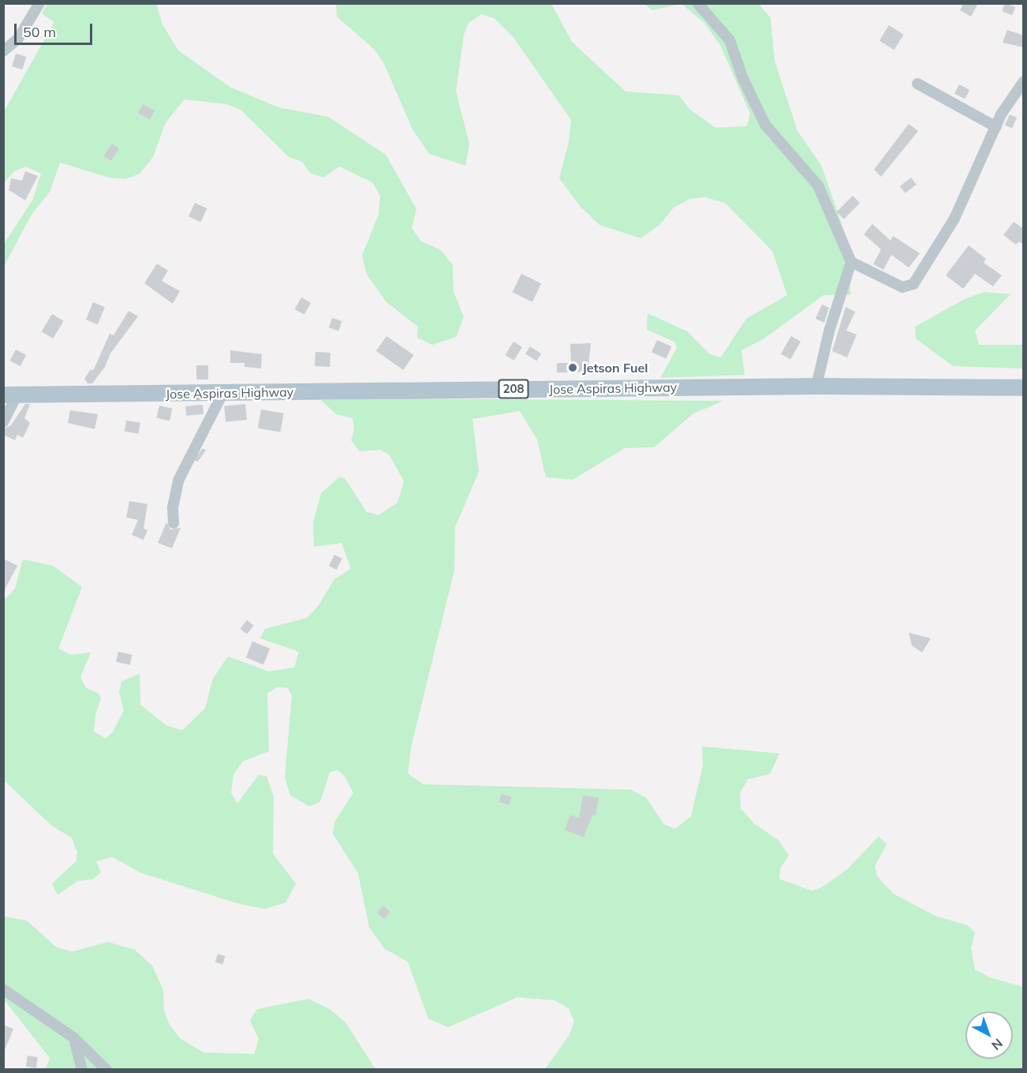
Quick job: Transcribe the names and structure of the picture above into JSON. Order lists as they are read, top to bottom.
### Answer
{
  "streets": {
    "main road": ["Jose Aspiras Highway", "208"]
  },
  "places": ["Jetson Fuel"],
  "scale_bar": "50 m",
  "north": "bottom right"
}
